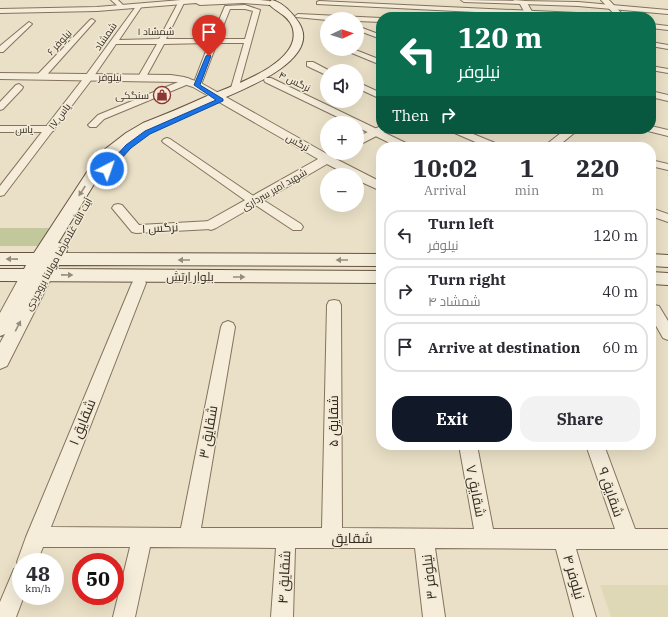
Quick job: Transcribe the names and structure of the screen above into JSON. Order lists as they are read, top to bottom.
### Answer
{
  "streets": {
    "main road": ["آیت الله غلامرضا مولانا بروجردی", "بلوار ارتش"],
    "street": [
      "شمشاد ۱",
      "شمشاد",
      "نیلوفر ۶",
      "نیلوفر",
      "نرگس ۴",
      "یاس ۱۷",
      "یاس",
      "نرگس",
      "شهید امیر سرداری",
      "نرگس ۱",
      "شقایق ۵",
      "شقایق ۱",
      "شقایق ۳",
      "شقایق ۷",
      "شقایق ۹",
      "شقایق",
      "شقایق ۴",
      "نیلوفر ۳",
      "نیلوفر ۴"
    ]
  },
  "crossings": [
    ["شمشاد ۱", "شمشاد"],
    ["شمشاد", "نیلوفر"],
    ["شمشاد", "یاس ۱۷"],
    ["نیلوفر ۶", "نیلوفر"],
    ["نیلوفر", "یاس ۱۷"],
    ["نیلوفر", "نرگس"],
    ["نیلوفر", "آیت الله غلامرضا مولانا بروجردی"],
    ["نرگس ۴", "آیت الله غلامرضا مولانا بروجردی"],
    ["یاس ۱۷", "یاس"],
    ["نرگس", "آیت الله غلامرضا مولانا بروجردی"],
    ["شهید امیر سرداری", "نرگس ۱"],
    ["آیت الله غلامرضا مولانا بروجردی", "بلوار ارتش"],
    ["شقایق ۵", "شقایق"],
    ["شقایق ۱", "شقایق"],
    ["شقایق ۳", "شقایق"],
    ["شقایق ۷", "شقایق"],
    ["شقایق ۹", "شقایق"],
    ["شقایق", "شقایق ۴"],
    ["شقایق", "نیلوفر ۳"],
    ["شقایق", "نیلوفر ۴"]
  ],
  "places": {
    "shop": ["سنگکی"]
  },
  "north": "right",
  "page": {
    "map_buttons": ["+", "−"],
    "turn": ["120 m", "نیلوفر"],
    "then": "Then",
    "eta": [
      "10:02",
      "Arrival",
      "1",
      "min",
      "220",
      "m"
    ],
    "list": [
      {
        "name": "Turn left",
        "note": "نیلوفر",
        "value": "120 m"
      },
      {
        "name": "Turn right",
        "note": "شمشاد ۴",
        "value": "40 m"
      },
      {
        "name": "Arrive at destination",
        "value": "60 m"
      }
    ],
    "buttons": ["Exit", "Share"],
    "speed": "48 km/h",
    "limit": "50"
  }
}
